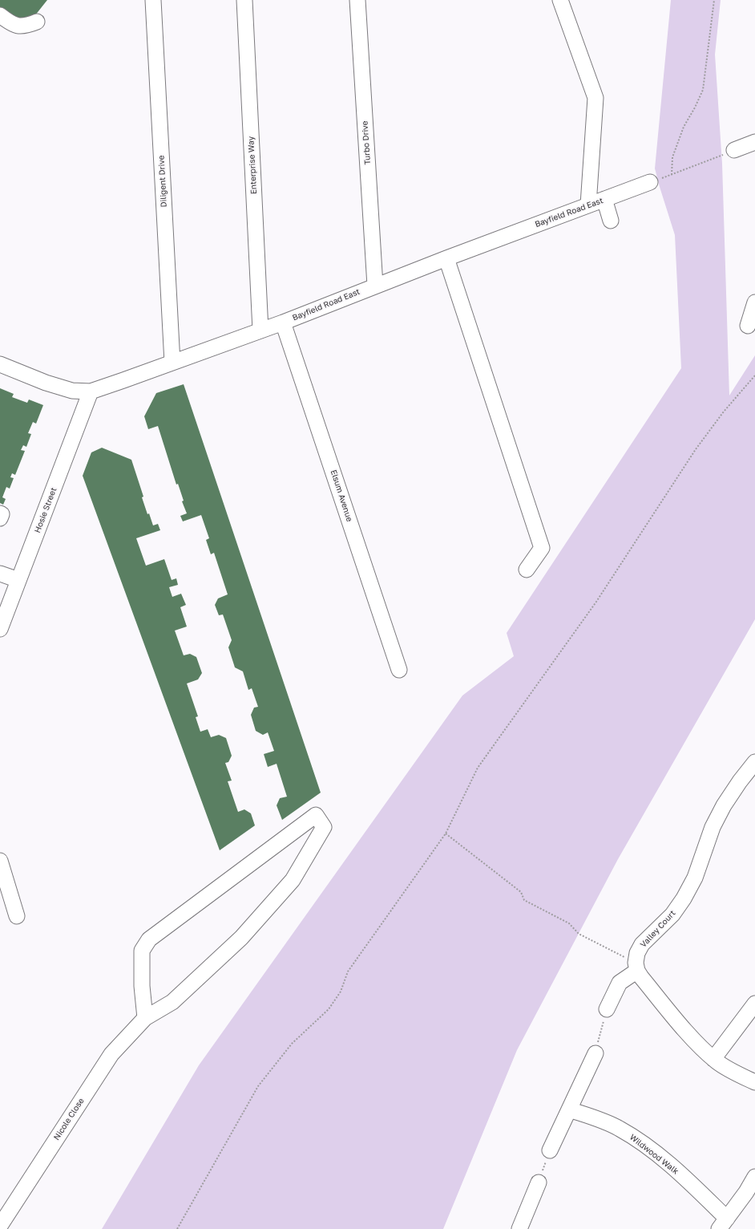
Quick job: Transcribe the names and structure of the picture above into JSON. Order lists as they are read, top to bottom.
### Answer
{
  "streets": {
    "street": [
      "Turbo Drive",
      "Enterprise Way",
      "Diligent Drive",
      "Bayfield Road East",
      "Elsum Avenue",
      "Hosie Street",
      "Valley Court",
      "Nicole Close",
      "Wildwood Walk"
    ]
  },
  "crossings": [
    ["Turbo Drive", "Bayfield Road East"],
    ["Enterprise Way", "Bayfield Road East"],
    ["Diligent Drive", "Bayfield Road East"],
    ["Bayfield Road East", "Elsum Avenue"],
    ["Bayfield Road East", "Hosie Street"]
  ]
}
